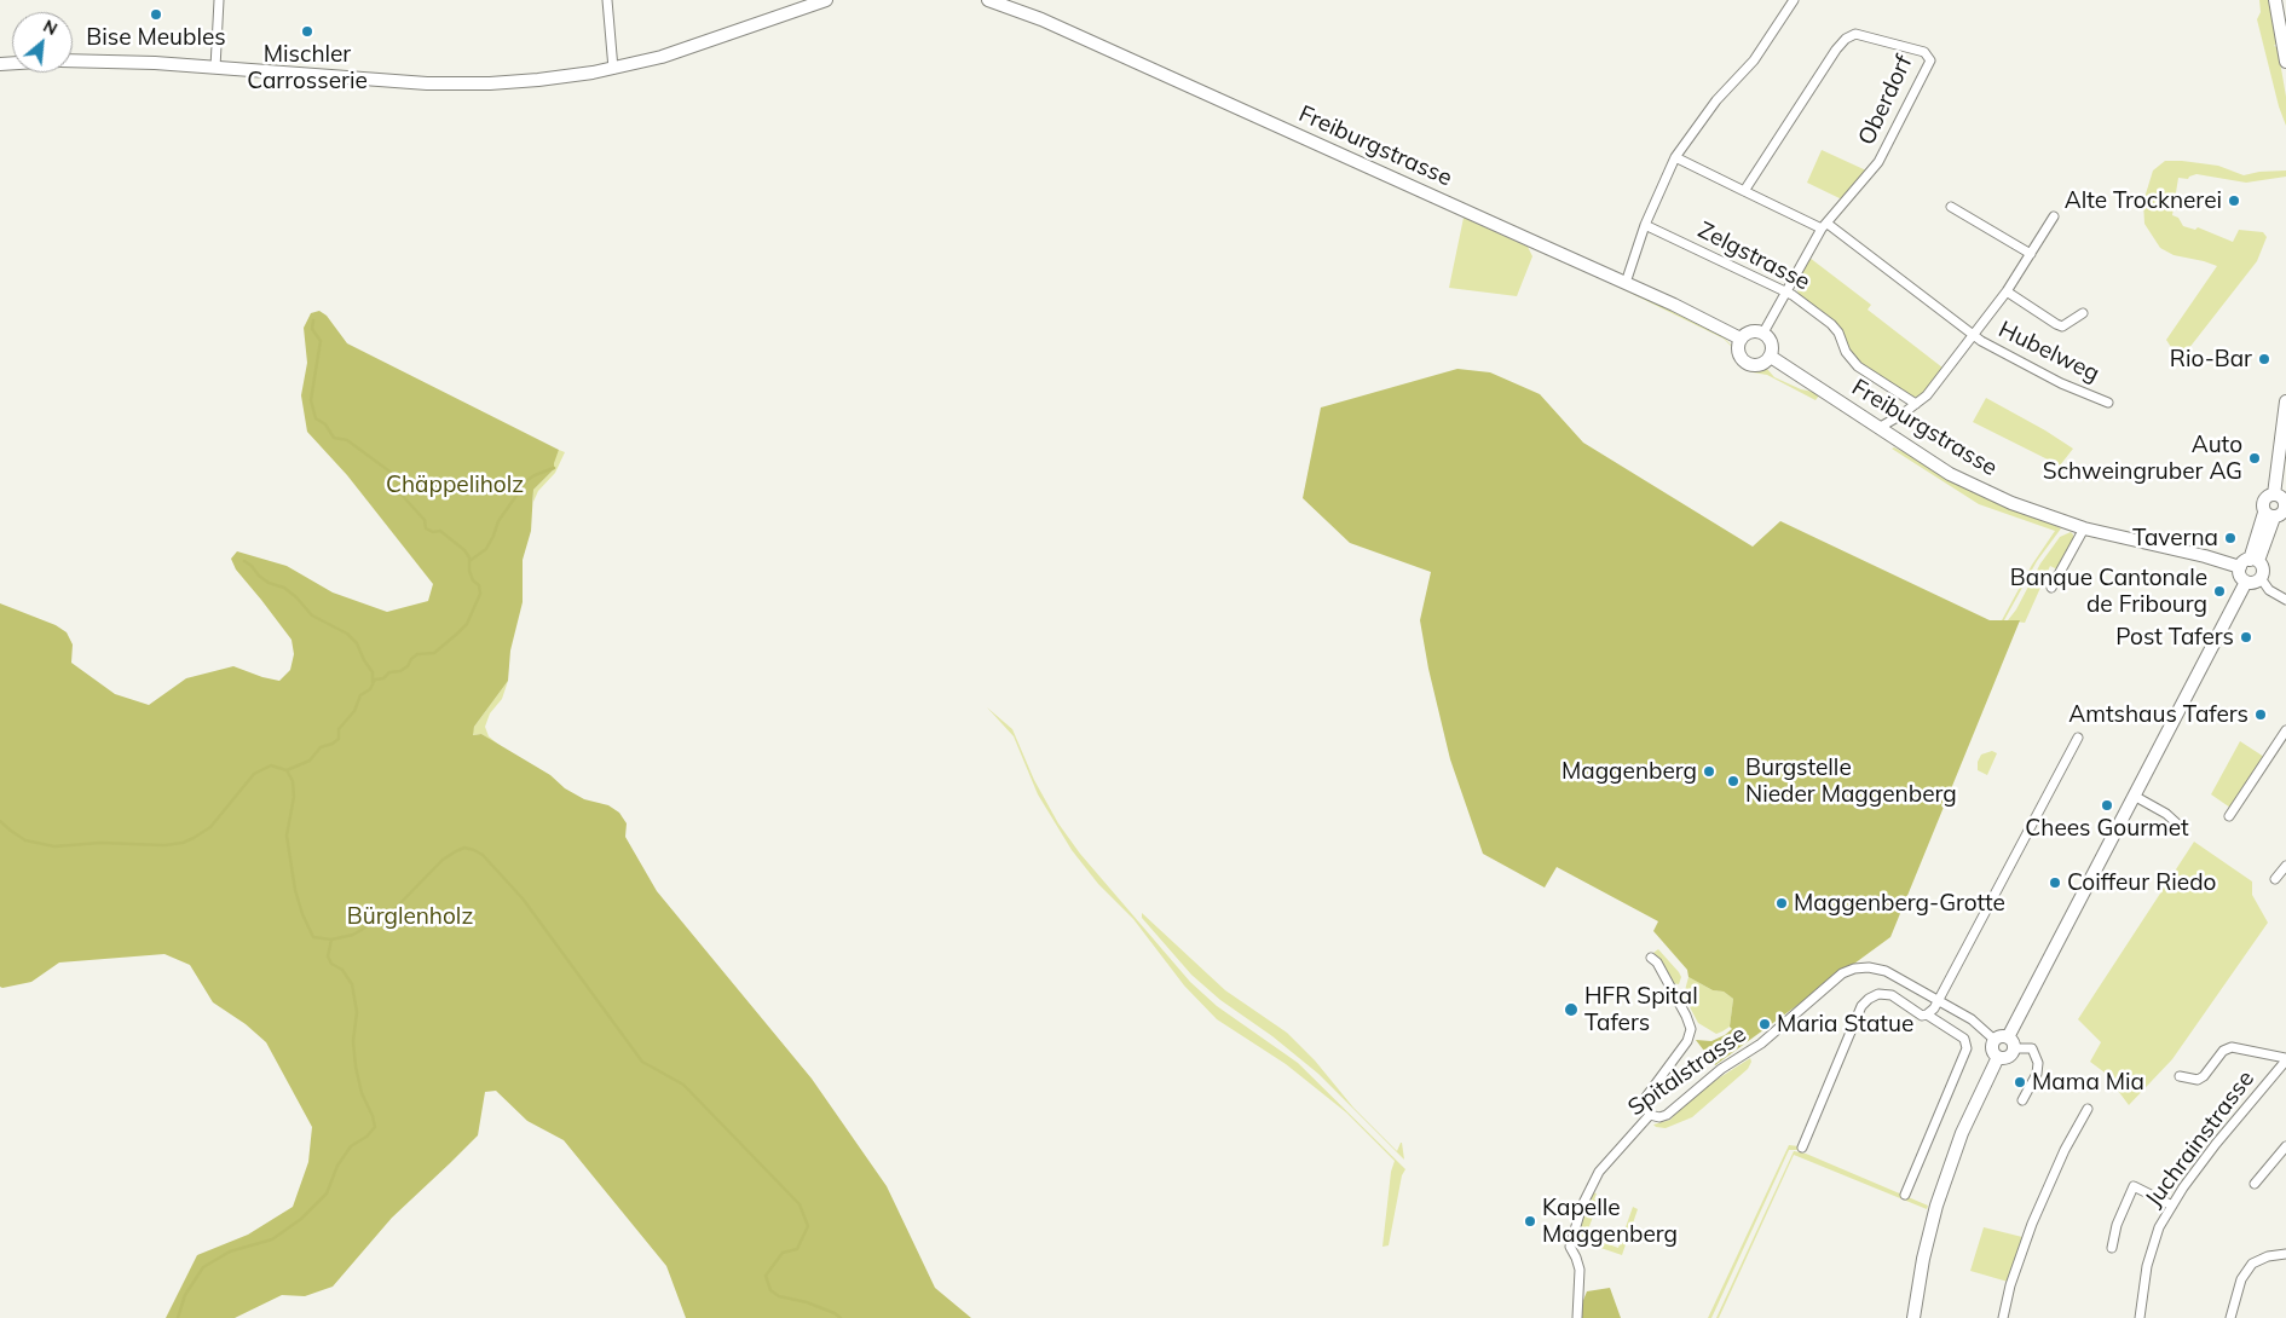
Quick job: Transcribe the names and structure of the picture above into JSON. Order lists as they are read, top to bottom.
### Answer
{
  "streets": {
    "main road": ["Freiburgstrasse"],
    "street": [
      "Oberdorf",
      "Zelgstrasse",
      "Hubelweg",
      "Spitalstrasse",
      "Juchrainstrasse"
    ]
  },
  "crossings": [
    ["Oberdorf", "Freiburgstrasse"],
    ["Oberdorf", "Zelgstrasse"],
    ["Freiburgstrasse", "Hubelweg"],
    ["Zelgstrasse", "Hubelweg"]
  ],
  "parks": ["Chäppeliholz", "Bürglenholz"],
  "places": [
    "Bise Meubles",
    "Mischler Carrosserie",
    "Alte Trocknerei",
    "Rio-Bar",
    "Auto Schweingruber AG",
    "Taverna",
    "Banque Cantonale de Fribourg",
    "Post Tafers",
    "Amtshaus Tafers",
    "Maggenberg",
    "Burgstelle Nieder Maggenberg",
    "Chees Gourmet",
    "Coiffeur Riedo",
    "Maggenberg-Grotte",
    "HFR Spital Tafers",
    "Maria Statue",
    "Mama Mia",
    "Kapelle Maggenberg"
  ],
  "north": "top right"
}
